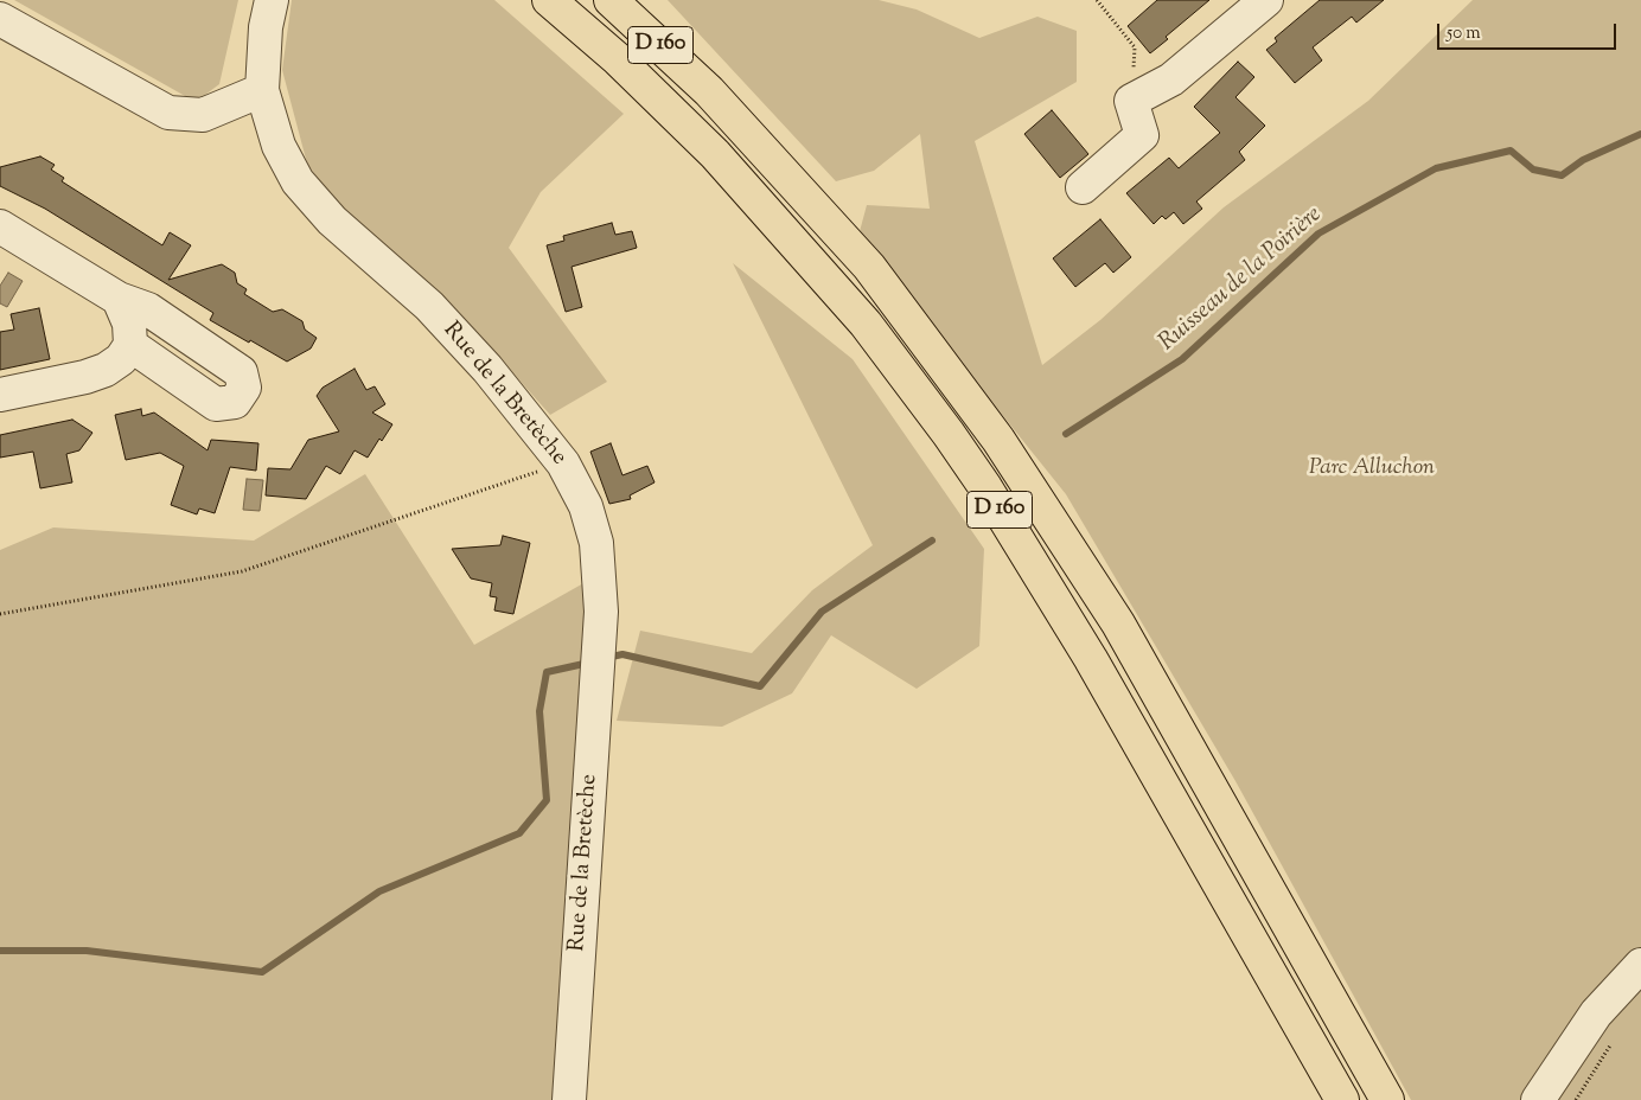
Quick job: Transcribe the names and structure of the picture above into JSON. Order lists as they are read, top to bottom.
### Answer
{
  "streets": {
    "highway": ["D 160"],
    "street": ["Rue de la Bretèche"]
  },
  "water": ["Ruisseau de la Poirière"],
  "parks": ["Parc Alluchon"],
  "scale_bar": "50 m"
}
